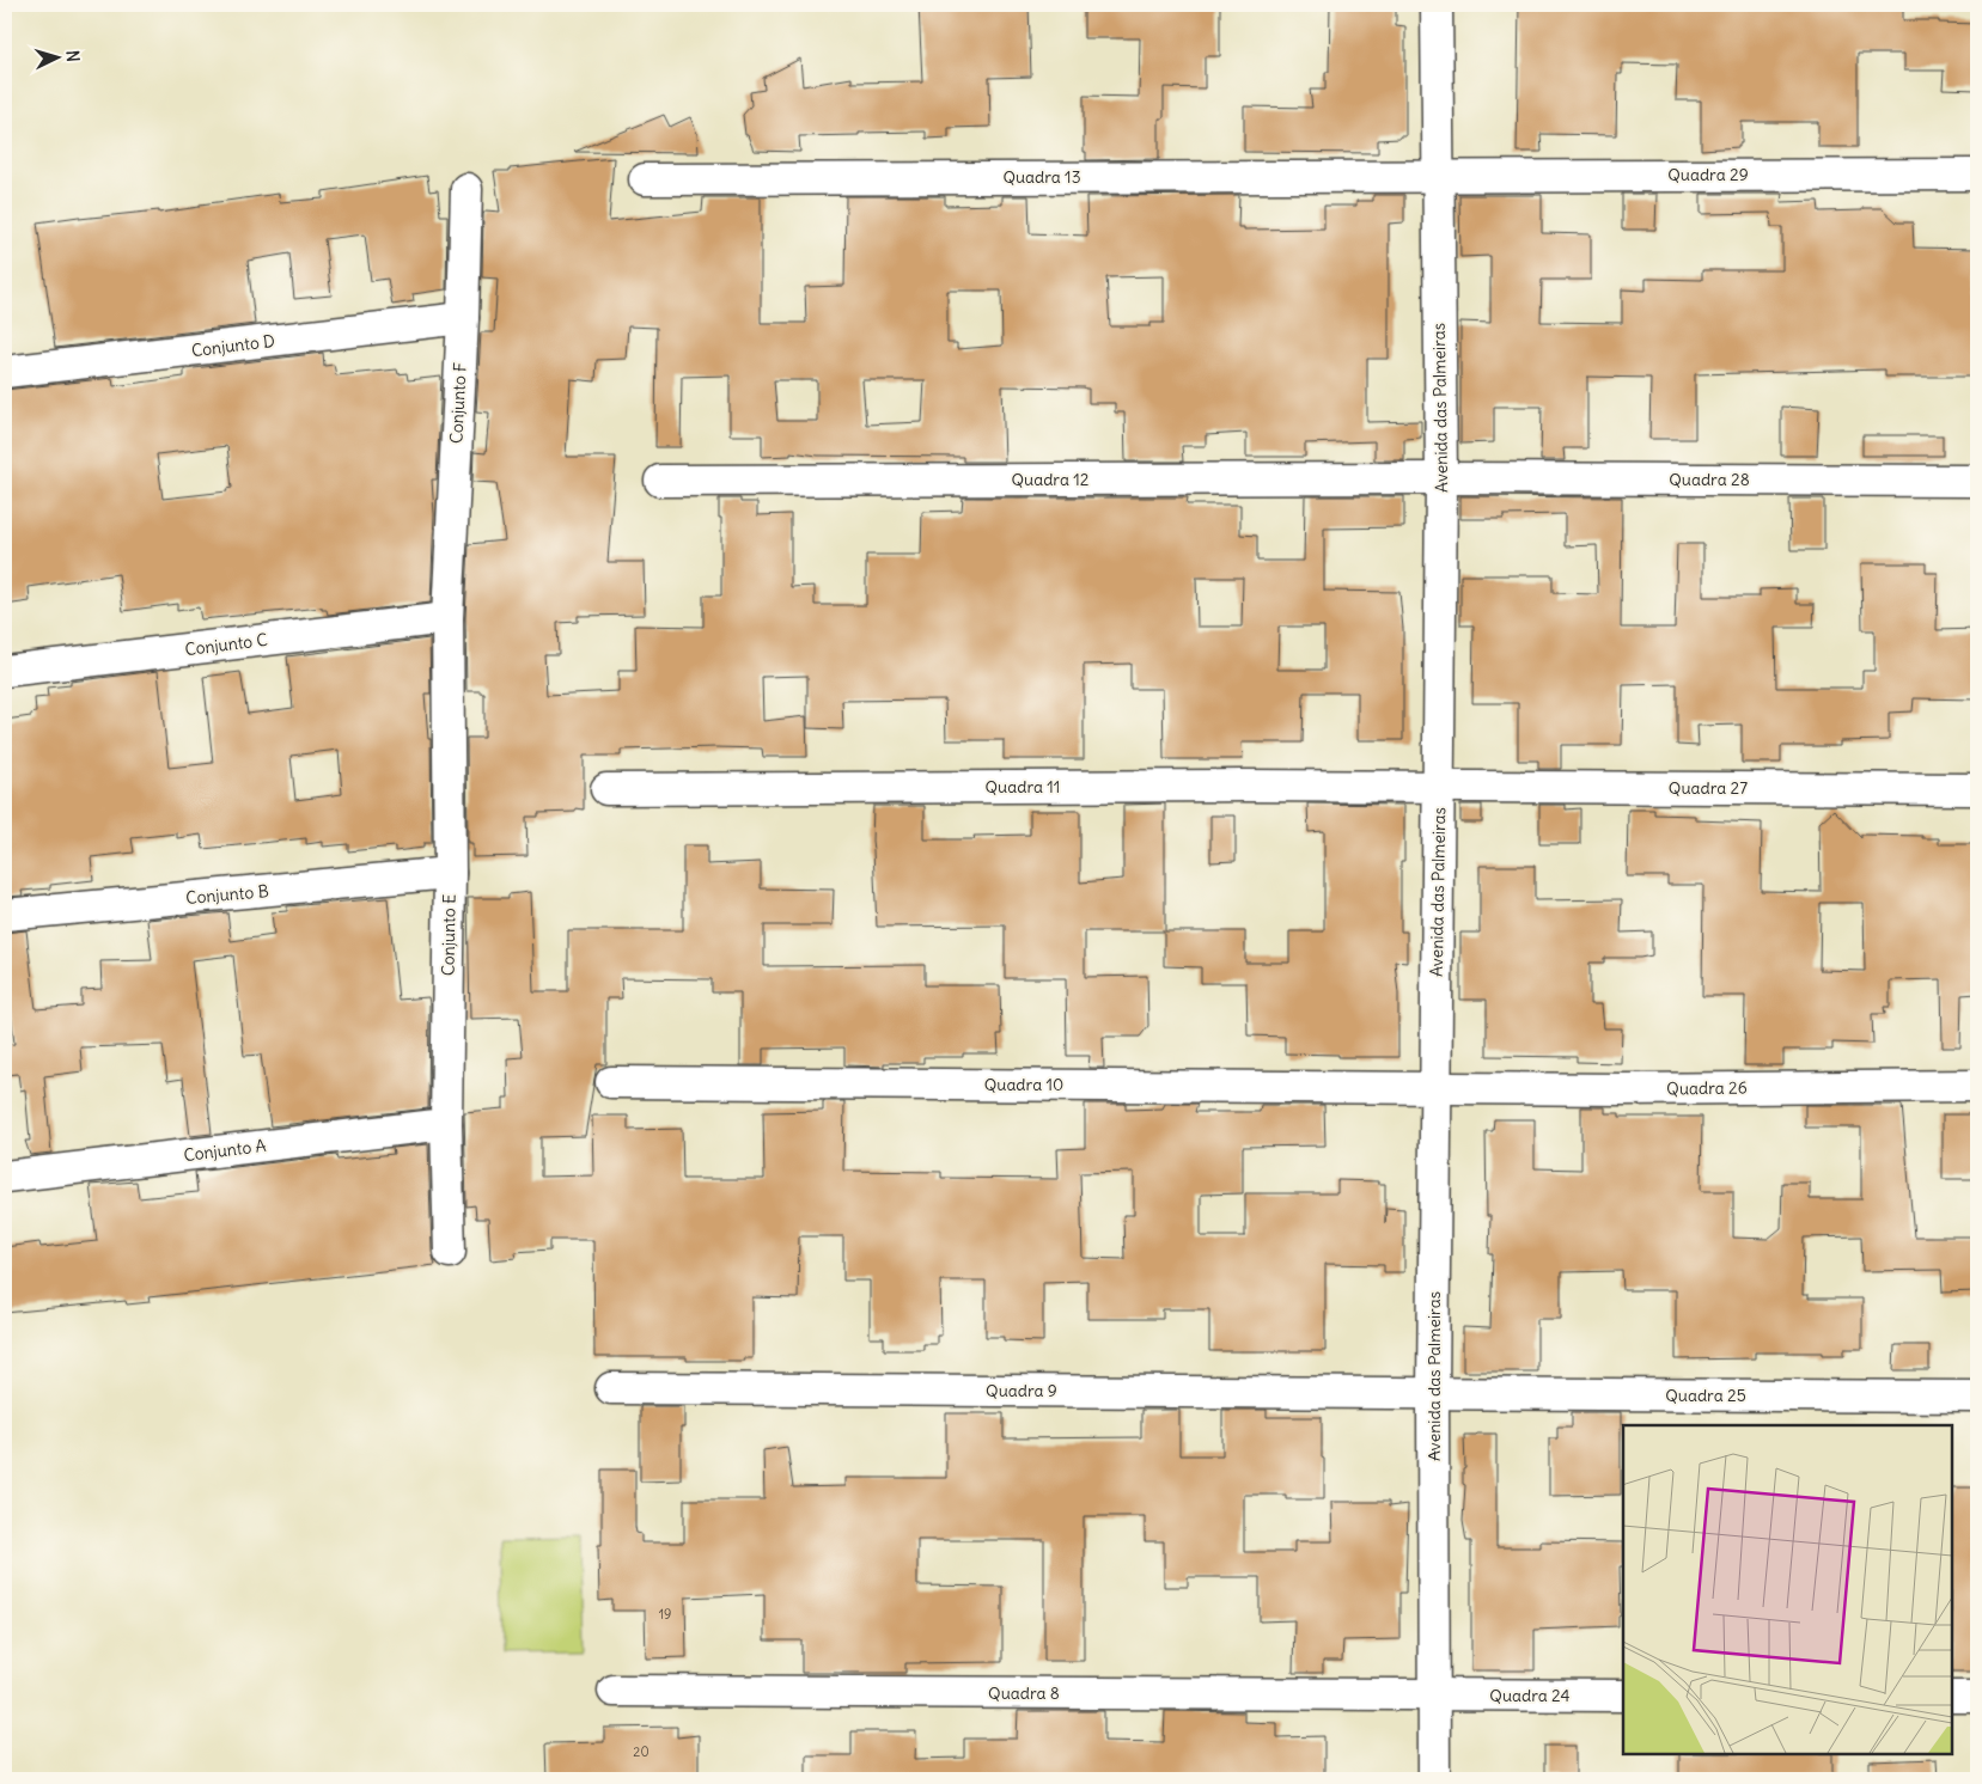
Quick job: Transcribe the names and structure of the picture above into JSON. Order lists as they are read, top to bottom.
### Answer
{
  "streets": {
    "street": [
      "Quadra 29",
      "Quadra 13",
      "Conjunto D",
      "Conjunto F",
      "Avenida das Palmeiras",
      "Quadra 12",
      "Quadra 28",
      "Conjunto C",
      "Quadra 11",
      "Quadra 27",
      "Conjunto B",
      "Conjunto E",
      "Quadra 10",
      "Quadra 26",
      "Conjunto A",
      "Quadra 9",
      "Quadra 25",
      "Quadra 8",
      "Quadra 24"
    ]
  },
  "crossings": [
    ["Quadra 29", "Quadra 13"],
    ["Quadra 29", "Avenida das Palmeiras"],
    ["Quadra 13", "Avenida das Palmeiras"],
    ["Conjunto D", "Conjunto F"],
    ["Conjunto F", "Conjunto C"],
    ["Conjunto F", "Conjunto E"],
    ["Avenida das Palmeiras", "Quadra 12"],
    ["Avenida das Palmeiras", "Quadra 28"],
    ["Avenida das Palmeiras", "Quadra 11"],
    ["Avenida das Palmeiras", "Quadra 27"],
    ["Avenida das Palmeiras", "Quadra 10"],
    ["Avenida das Palmeiras", "Quadra 26"],
    ["Avenida das Palmeiras", "Quadra 9"],
    ["Avenida das Palmeiras", "Quadra 25"],
    ["Avenida das Palmeiras", "Quadra 8"],
    ["Avenida das Palmeiras", "Quadra 24"],
    ["Quadra 12", "Quadra 28"],
    ["Conjunto C", "Conjunto E"],
    ["Quadra 11", "Quadra 27"],
    ["Conjunto B", "Conjunto E"],
    ["Conjunto E", "Conjunto A"],
    ["Quadra 10", "Quadra 26"],
    ["Quadra 9", "Quadra 25"],
    ["Quadra 8", "Quadra 24"]
  ],
  "house_numbers": ["19", "20"],
  "north": "right"
}
